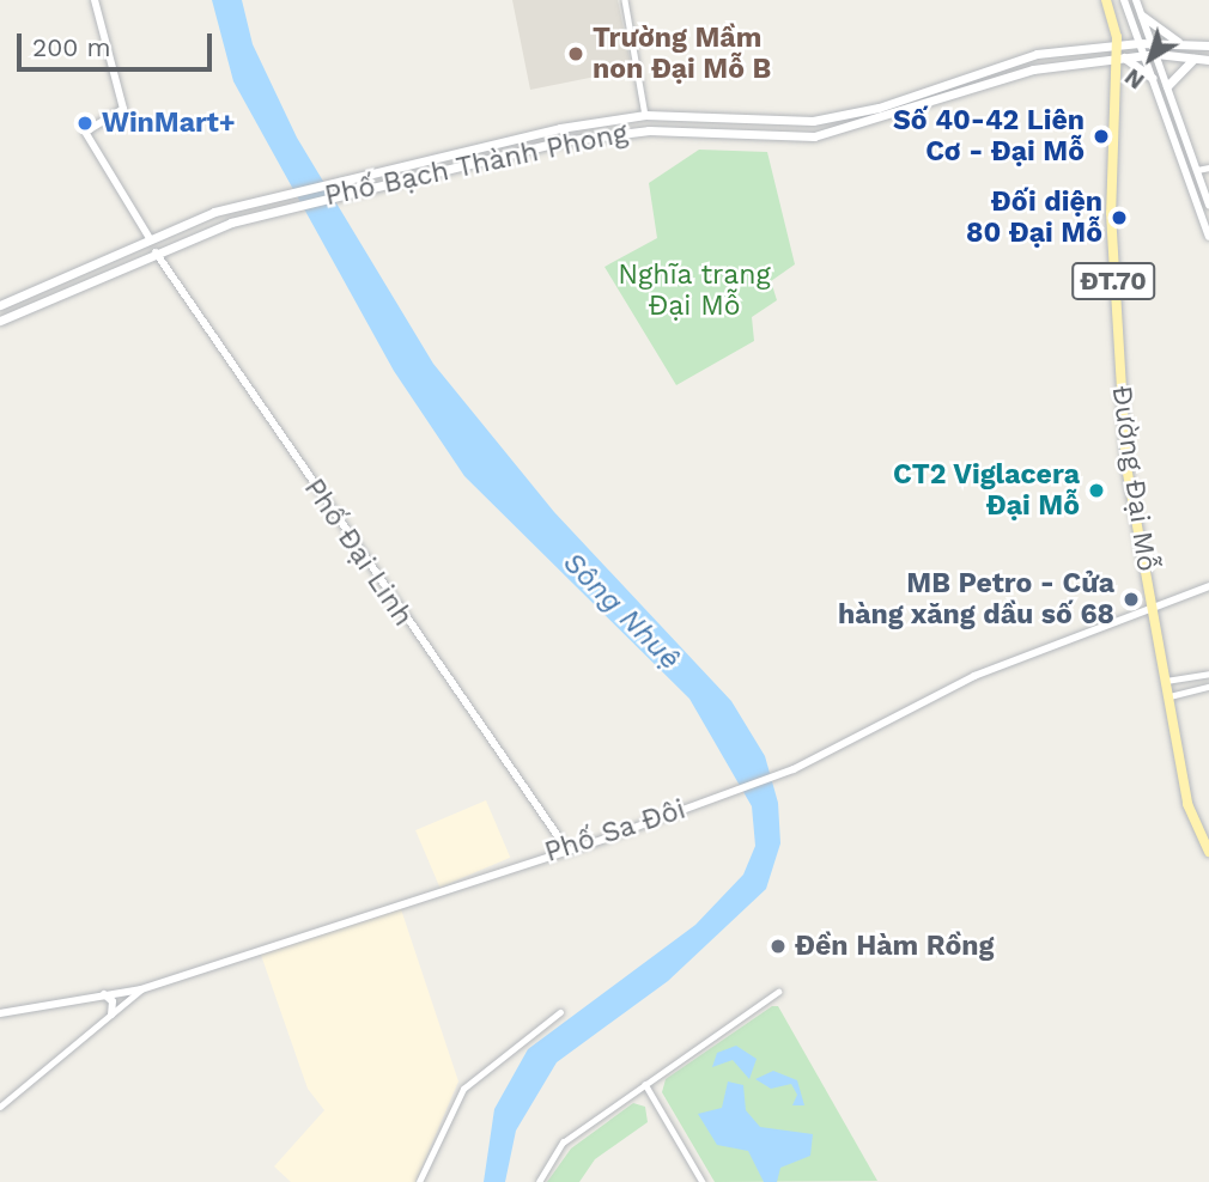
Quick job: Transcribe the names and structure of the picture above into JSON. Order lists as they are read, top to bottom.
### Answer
{
  "streets": {
    "main road": ["Phố Bạch Thành Phong", "ĐT.70", "Đường Đại Mỗ"],
    "street": ["Phố Đại Linh", "Phố Sa Đôi"]
  },
  "crossings": [
    ["Phố Bạch Thành Phong", "Đường Đại Mỗ"],
    ["Phố Bạch Thành Phong", "Phố Đại Linh"],
    ["Đường Đại Mỗ", "Phố Sa Đôi"],
    ["Phố Đại Linh", "Phố Sa Đôi"]
  ],
  "water": ["Sông Nhuệ"],
  "parks": ["Nghĩa trang Đại Mỗ"],
  "places": [
    "Trường Mầm non Đại Mỗ B",
    "WinMart+",
    "Số 40-42 Liên Cơ - Đại Mỗ",
    "Đối diện 80 Đại Mỗ",
    "CT2 Viglacera Đại Mỗ",
    "MB Petro - Cửa hàng xăng dầu số 68",
    "Đền Hàm Rồng"
  ],
  "scale_bar": "200 m",
  "north": "bottom left"
}
